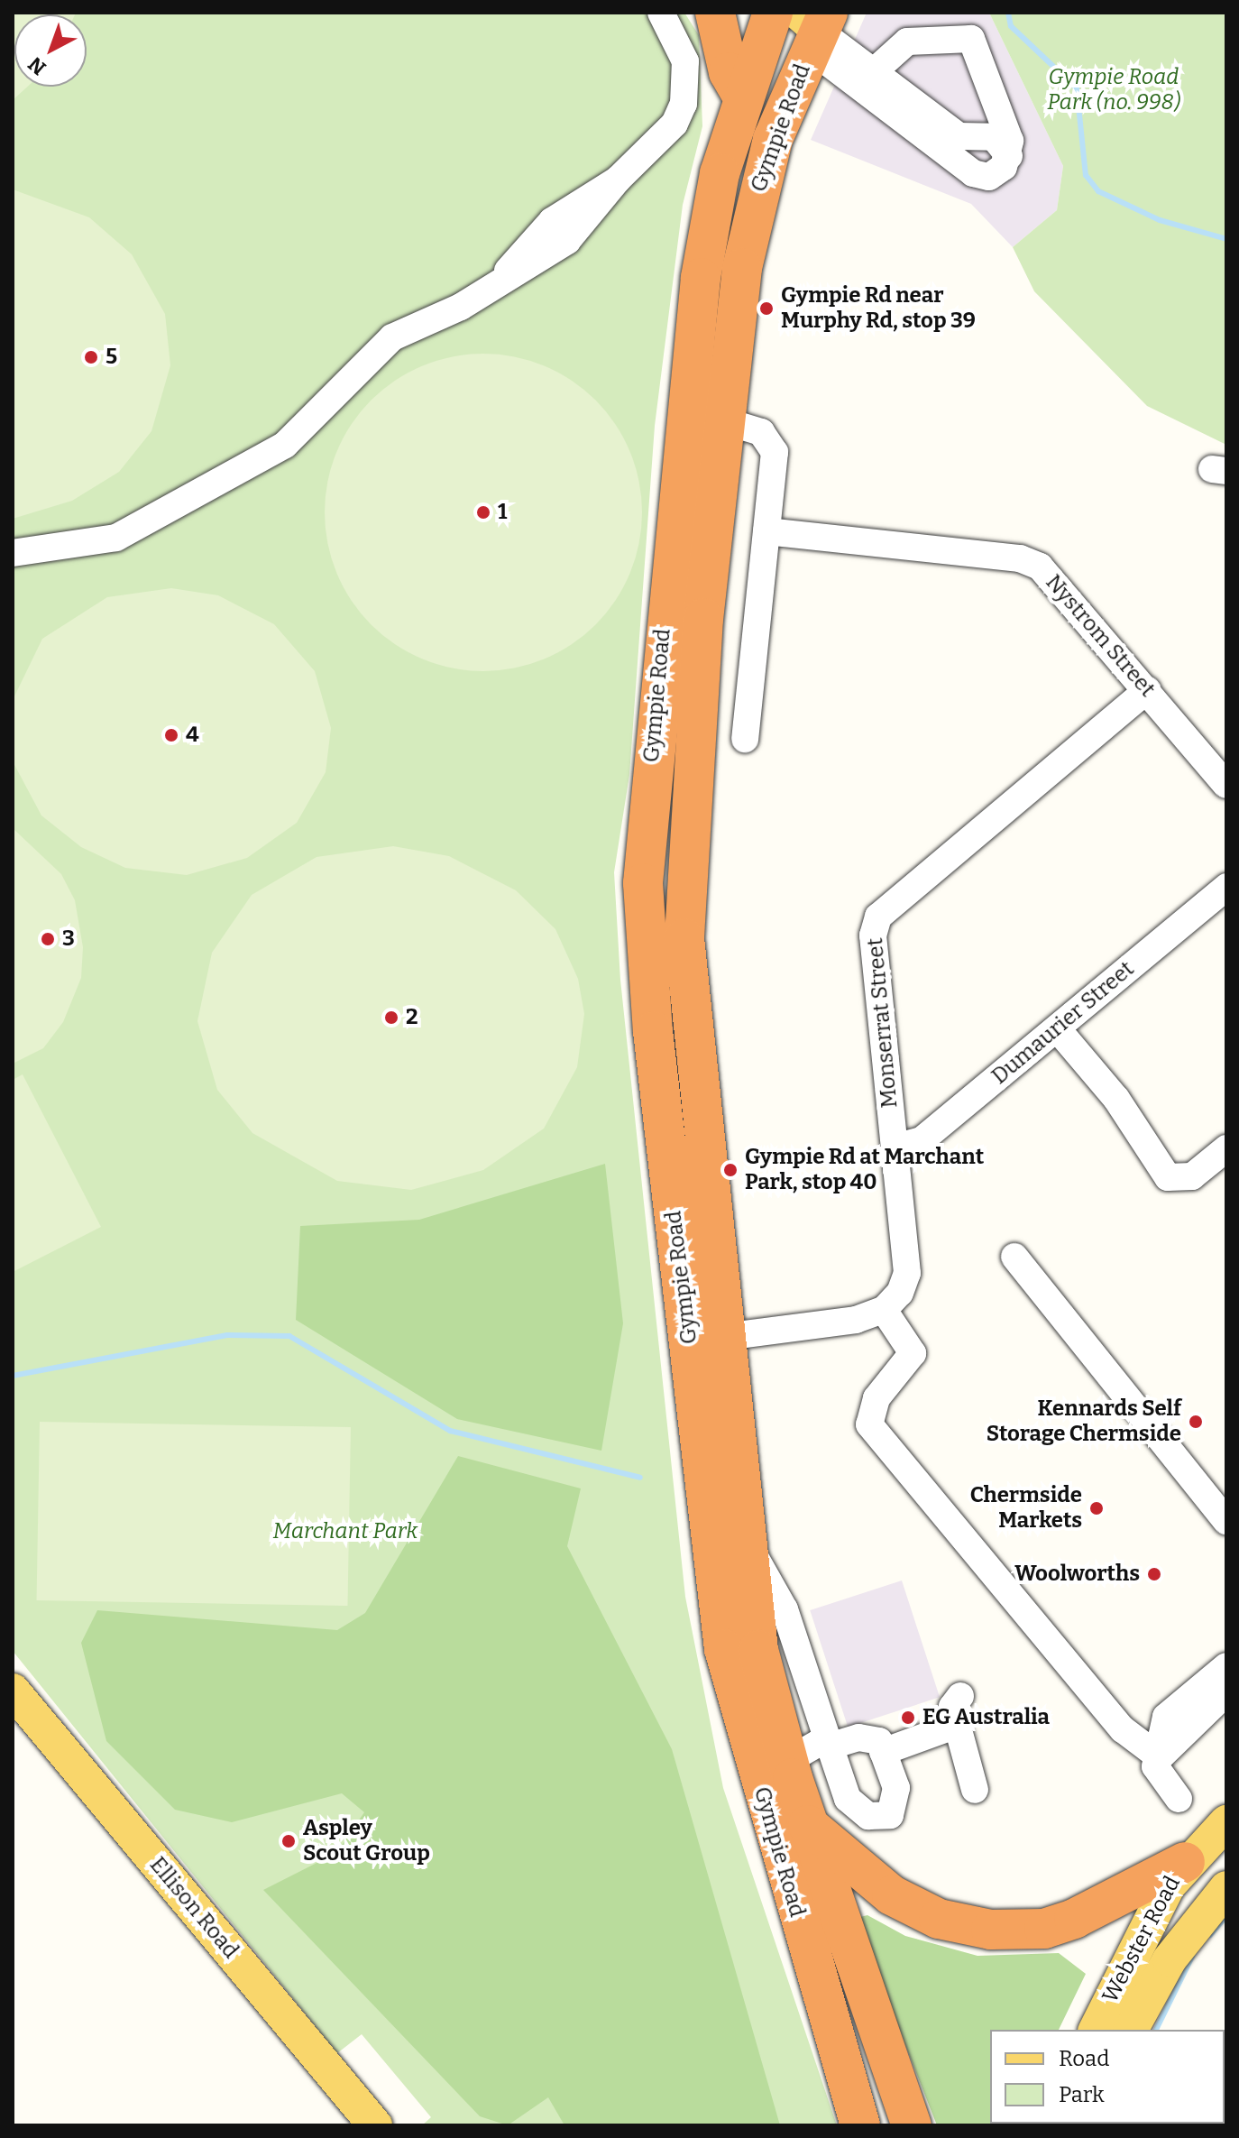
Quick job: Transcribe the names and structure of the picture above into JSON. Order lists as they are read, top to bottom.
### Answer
{
  "streets": {
    "highway": ["Gympie Road"],
    "main road": ["Ellison Road", "Webster Road"],
    "street": ["Nystrom Street", "Monserrat Street", "Dumaurier Street"]
  },
  "crossings": [
    ["Nystrom Street", "Monserrat Street"],
    ["Monserrat Street", "Dumaurier Street"]
  ],
  "parks": ["Gympie Road Park (no. 998)", "Marchant Park"],
  "places": [
    "Gympie Rd near Murphy Rd, stop 39",
    "5",
    "1",
    "4",
    "3",
    "2",
    "Gympie Rd at Marchant Park, stop 40",
    "Kennards Self Storage Chermside",
    "Chermside Markets",
    "Woolworths",
    "EG Australia",
    "Aspley Scout Group"
  ],
  "legend": ["Road", "Park"],
  "north": "bottom left"
}
